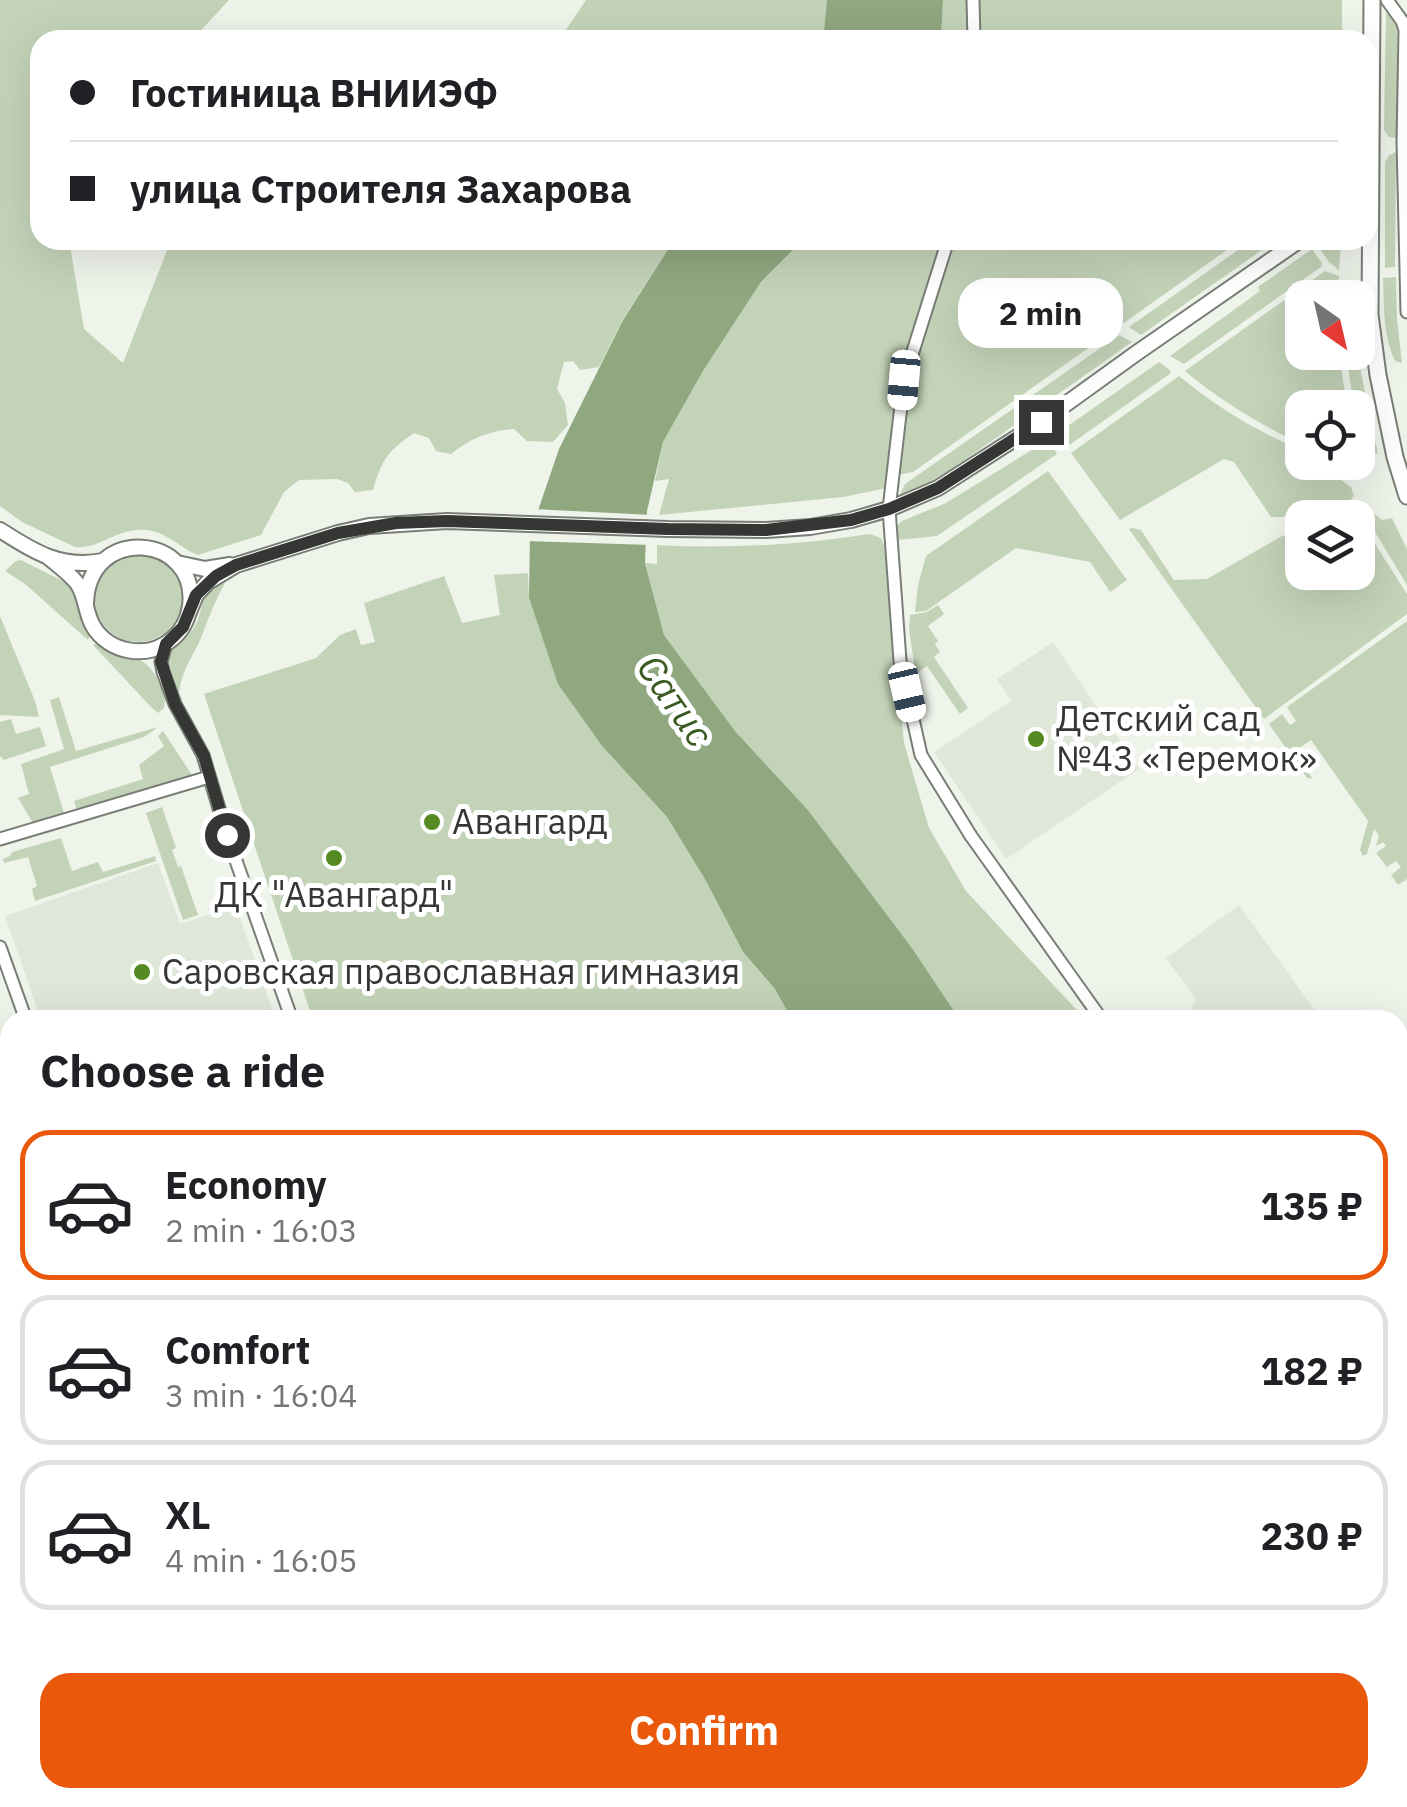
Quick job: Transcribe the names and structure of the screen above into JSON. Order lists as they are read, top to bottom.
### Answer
{
  "water": ["Сатис"],
  "places": [
    "Детский сад №43 «Теремок»",
    "Авангард",
    "ДК \"Авангард\"",
    "Саровская православная гимназия"
  ],
  "north": "bottom right",
  "page": {
    "banner": ["Гостиница ВНИИЭФ", "улица Строителя Захарова"],
    "bubble": "2 min",
    "heading": "Choose a ride",
    "list": [
      {
        "name": "Economy",
        "note": "2 min · 16:03",
        "value": "135 ₽"
      },
      {
        "name": "Comfort",
        "note": "3 min · 16:04",
        "value": "182 ₽"
      },
      {
        "name": "XL",
        "note": "4 min · 16:05",
        "value": "230 ₽"
      }
    ],
    "buttons": "Confirm"
  }
}
